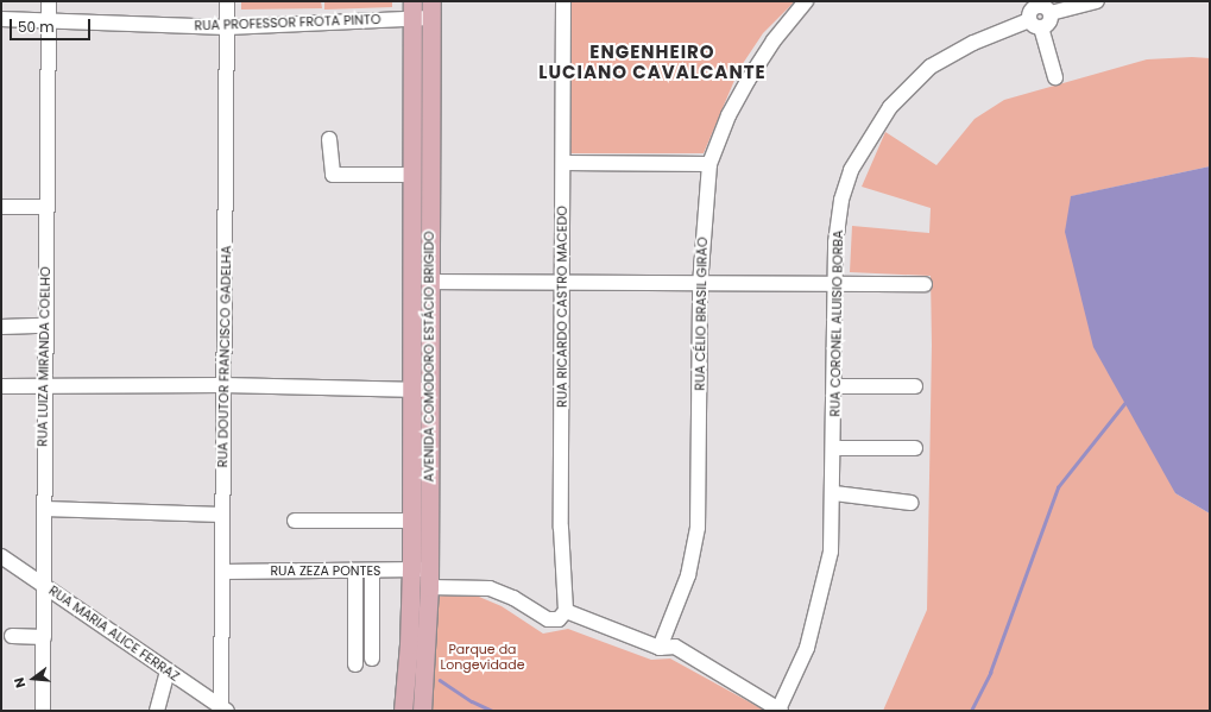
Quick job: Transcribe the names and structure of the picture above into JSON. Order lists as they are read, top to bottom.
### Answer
{
  "streets": {
    "main road": ["AVENIDA COMODORO ESTÁCIO BRIGIDO"],
    "street": [
      "RUA PROFESSOR FROTA PINTO",
      "RUA RICARDO CASTRO MACEDO",
      "RUA CÉLIO BRASIL GIRÃO",
      "RUA CORONEL ALUISIO BORBA",
      "RUA LUIZA MIRANDA COELHO",
      "RUA DOUTOR FRANCISCO GADELHA",
      "RUA ZEZA PONTES",
      "RUA MARIA ALICE FERRAZ"
    ]
  },
  "crossings": [
    ["RUA PROFESSOR FROTA PINTO", "RUA LUIZA MIRANDA COELHO"],
    ["RUA PROFESSOR FROTA PINTO", "RUA DOUTOR FRANCISCO GADELHA"],
    ["RUA PROFESSOR FROTA PINTO", "AVENIDA COMODORO ESTÁCIO BRIGIDO"],
    ["RUA RICARDO CASTRO MACEDO", "RUA ZEZA PONTES"],
    ["RUA LUIZA MIRANDA COELHO", "RUA MARIA ALICE FERRAZ"],
    ["RUA DOUTOR FRANCISCO GADELHA", "RUA ZEZA PONTES"],
    ["RUA DOUTOR FRANCISCO GADELHA", "RUA MARIA ALICE FERRAZ"],
    ["AVENIDA COMODORO ESTÁCIO BRIGIDO", "RUA ZEZA PONTES"]
  ],
  "districts": ["ENGENHEIRO LUCIANO CAVALCANTE"],
  "parks": ["Parque da Longevidade"],
  "scale_bar": "50 m",
  "north": "left"
}
